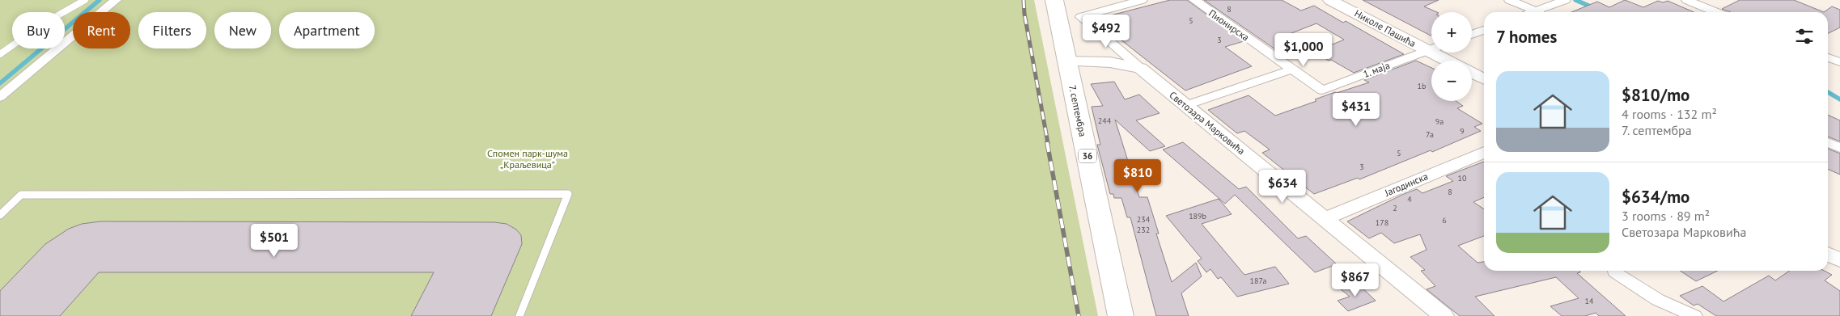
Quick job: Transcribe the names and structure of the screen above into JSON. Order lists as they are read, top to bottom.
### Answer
{
  "streets": {
    "main road": ["7. септембра", "36"],
    "street": [
      "Пионирска",
      "Николе Пашића",
      "1. маја",
      "Светозара Марковића",
      "Јагодинска"
    ]
  },
  "crossings": [
    ["Пионирска", "1. маја"],
    ["Николе Пашића", "1. маја"],
    ["Светозара Марковића", "Јагодинска"]
  ],
  "parks": ["Спомен парк-шума „Краљевица”"],
  "house_numbers": [
    "8",
    "5",
    "3",
    "1b",
    "244",
    "9a",
    "9",
    "7a",
    "5",
    "3",
    "10",
    "8",
    "4",
    "2",
    "189b",
    "234",
    "6",
    "178",
    "232",
    "187a",
    "14"
  ],
  "page": {
    "map_buttons": ["+", "−"],
    "chip": [
      "Buy",
      "Rent",
      "Filters",
      "New",
      "Apartment"
    ],
    "heading": "7 homes",
    "price": [
      "$492",
      "$1,000",
      "$431",
      "$810",
      "$634",
      "$501",
      "$867"
    ],
    "list": [
      {
        "name": "$810/mo",
        "note": "4 rooms · 132 m² · 7. септембра"
      },
      {
        "name": "$634/mo",
        "note": "3 rooms · 89 m² · Светозара Марковића"
      }
    ]
  }
}
